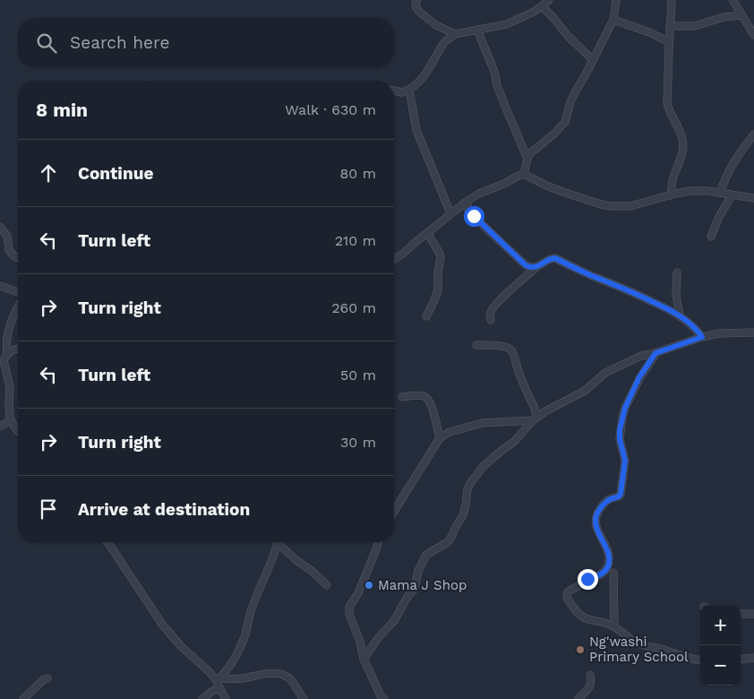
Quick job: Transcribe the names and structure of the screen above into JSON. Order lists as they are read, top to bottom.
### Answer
{
  "places": ["Mama J Shop", "Ng'washi Primary School"],
  "page": {
    "search": "Search here",
    "heading": ["8 min", "Walk · 630 m"],
    "list": [
      ["Continue", "80 m"],
      ["Turn left", "210 m"],
      ["Turn right", "260 m"],
      ["Turn left", "50 m"],
      ["Turn right", "30 m"],
      "Arrive at destination"
    ],
    "map_buttons": ["+", "−"]
  }
}
